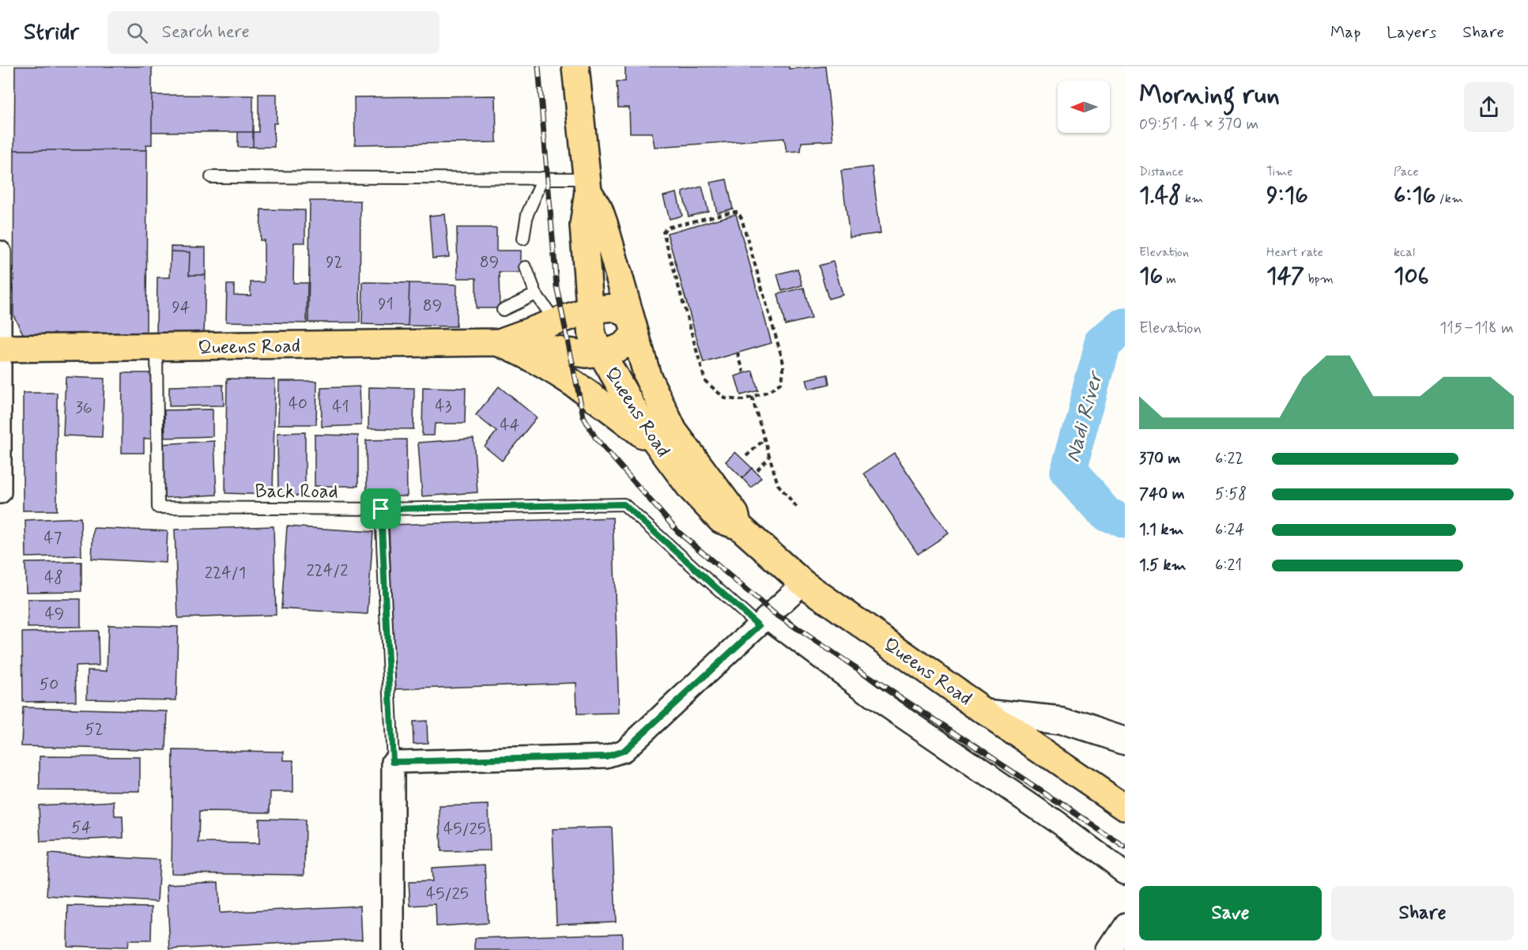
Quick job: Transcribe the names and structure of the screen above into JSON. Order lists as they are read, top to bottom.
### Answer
{
  "streets": {
    "main road": ["Queens Road"],
    "lane": ["Back Road"]
  },
  "crossings": [
    ["Queens Road", "Back Road"]
  ],
  "water": ["Nadi River"],
  "house_numbers": [
    "92",
    "89",
    "91",
    "89",
    "94",
    "40",
    "43",
    "41",
    "36",
    "44",
    "47",
    "224/2",
    "224/1",
    "48",
    "49",
    "50",
    "52",
    "54",
    "45/25",
    "45/25"
  ],
  "north": "left",
  "page": {
    "header": "Stridr",
    "search": "Search here",
    "nav": ["Map", "Layers", "Share"],
    "heading": ["Morning run", "09:51 · 4 × 370 m"],
    "stats": [
      ["Distance", "1.48 km"],
      ["Time", "9:16"],
      ["Pace", "6:16 /km"],
      ["Elevation", "16 m"],
      ["Heart rate", "147 bpm"],
      ["kcal", "106"]
    ],
    "chart": ["Elevation", "115–118 m"],
    "list": [
      {
        "name": "370 m",
        "note": "6:22"
      },
      {
        "name": "740 m",
        "note": "5:58"
      },
      {
        "name": "1.1 km",
        "note": "6:24"
      },
      {
        "name": "1.5 km",
        "note": "6:21"
      }
    ],
    "buttons": ["Save", "Share"]
  }
}
